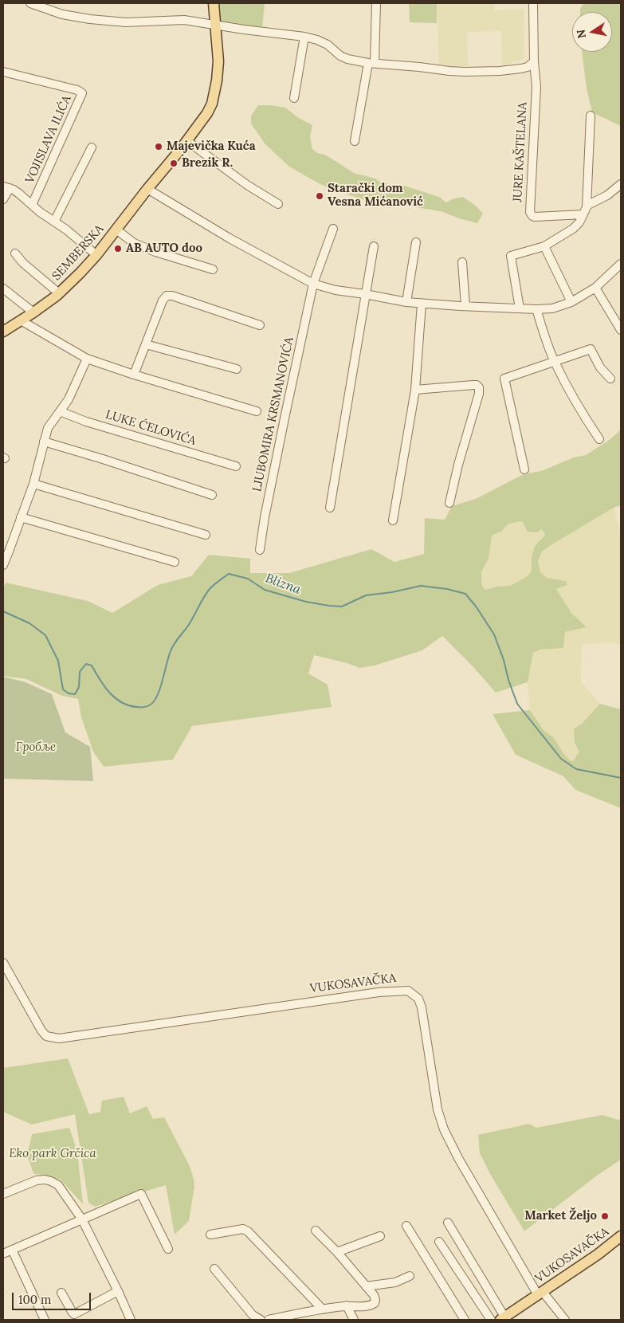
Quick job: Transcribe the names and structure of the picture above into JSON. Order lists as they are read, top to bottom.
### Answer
{
  "streets": {
    "main road": ["SEMBERSKA", "VUKOSAVAČKA"],
    "street": [
      "VOJISLAVA ILIĆA",
      "JURE KAŠTELANA",
      "LJUBOMIRA KRSMANOVIĆA",
      "LUKE ĆELOVIĆA"
    ]
  },
  "water": ["Blizna"],
  "parks": ["Гробље", "Eko park Grčica"],
  "places": [
    "Majevička Kuća",
    "Brezik R.",
    "Starački dom Vesna Mićanović",
    "AB AUTO doo",
    "Market Željo"
  ],
  "scale_bar": "100 m",
  "north": "left"
}
